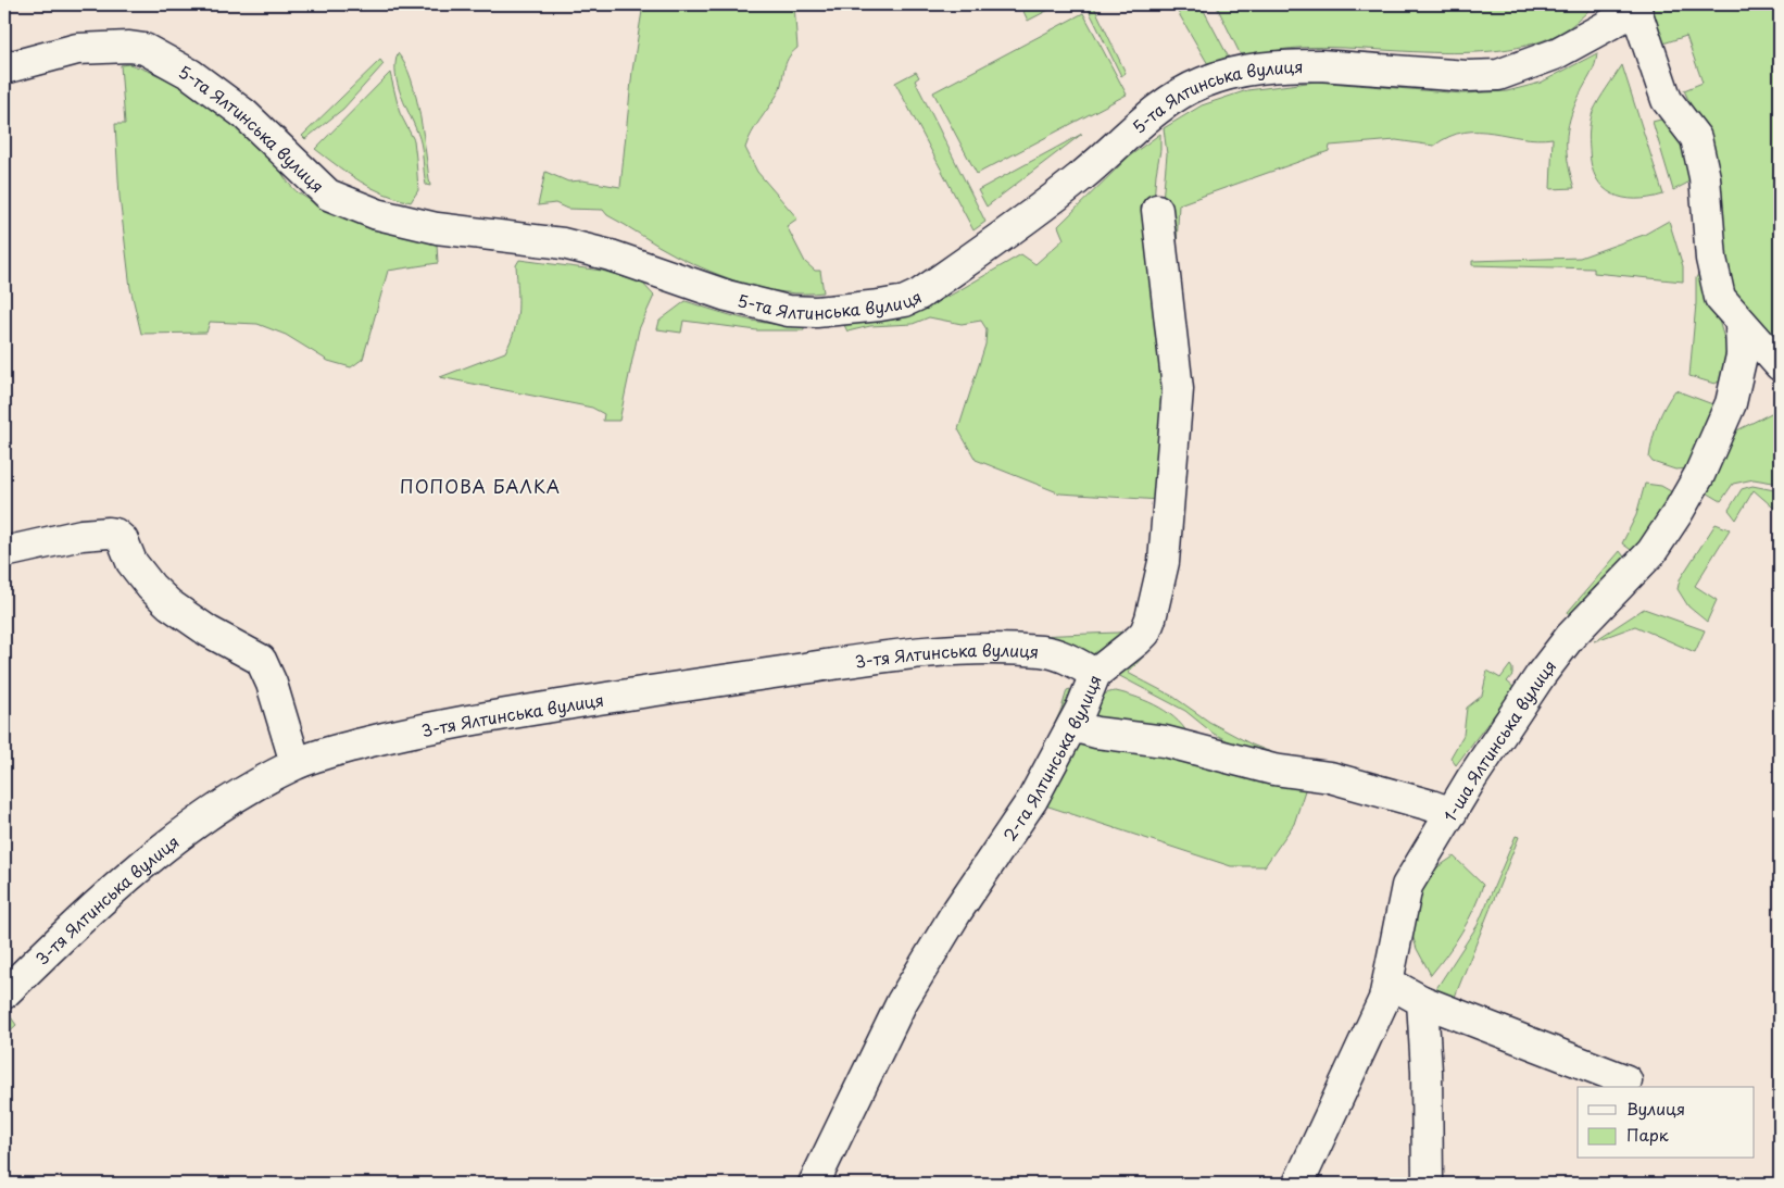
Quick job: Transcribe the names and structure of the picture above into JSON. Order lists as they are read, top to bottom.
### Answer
{
  "streets": {
    "street": [
      "5-та Ялтинська вулиця",
      "3-тя Ялтинська вулиця",
      "1-ша Ялтинська вулиця",
      "2-га Ялтинська вулиця"
    ]
  },
  "crossings": [
    ["3-тя Ялтинська вулиця", "2-га Ялтинська вулиця"]
  ],
  "districts": ["ПОПОВА БАЛКА"],
  "legend": ["Вулиця", "Парк"]
}
